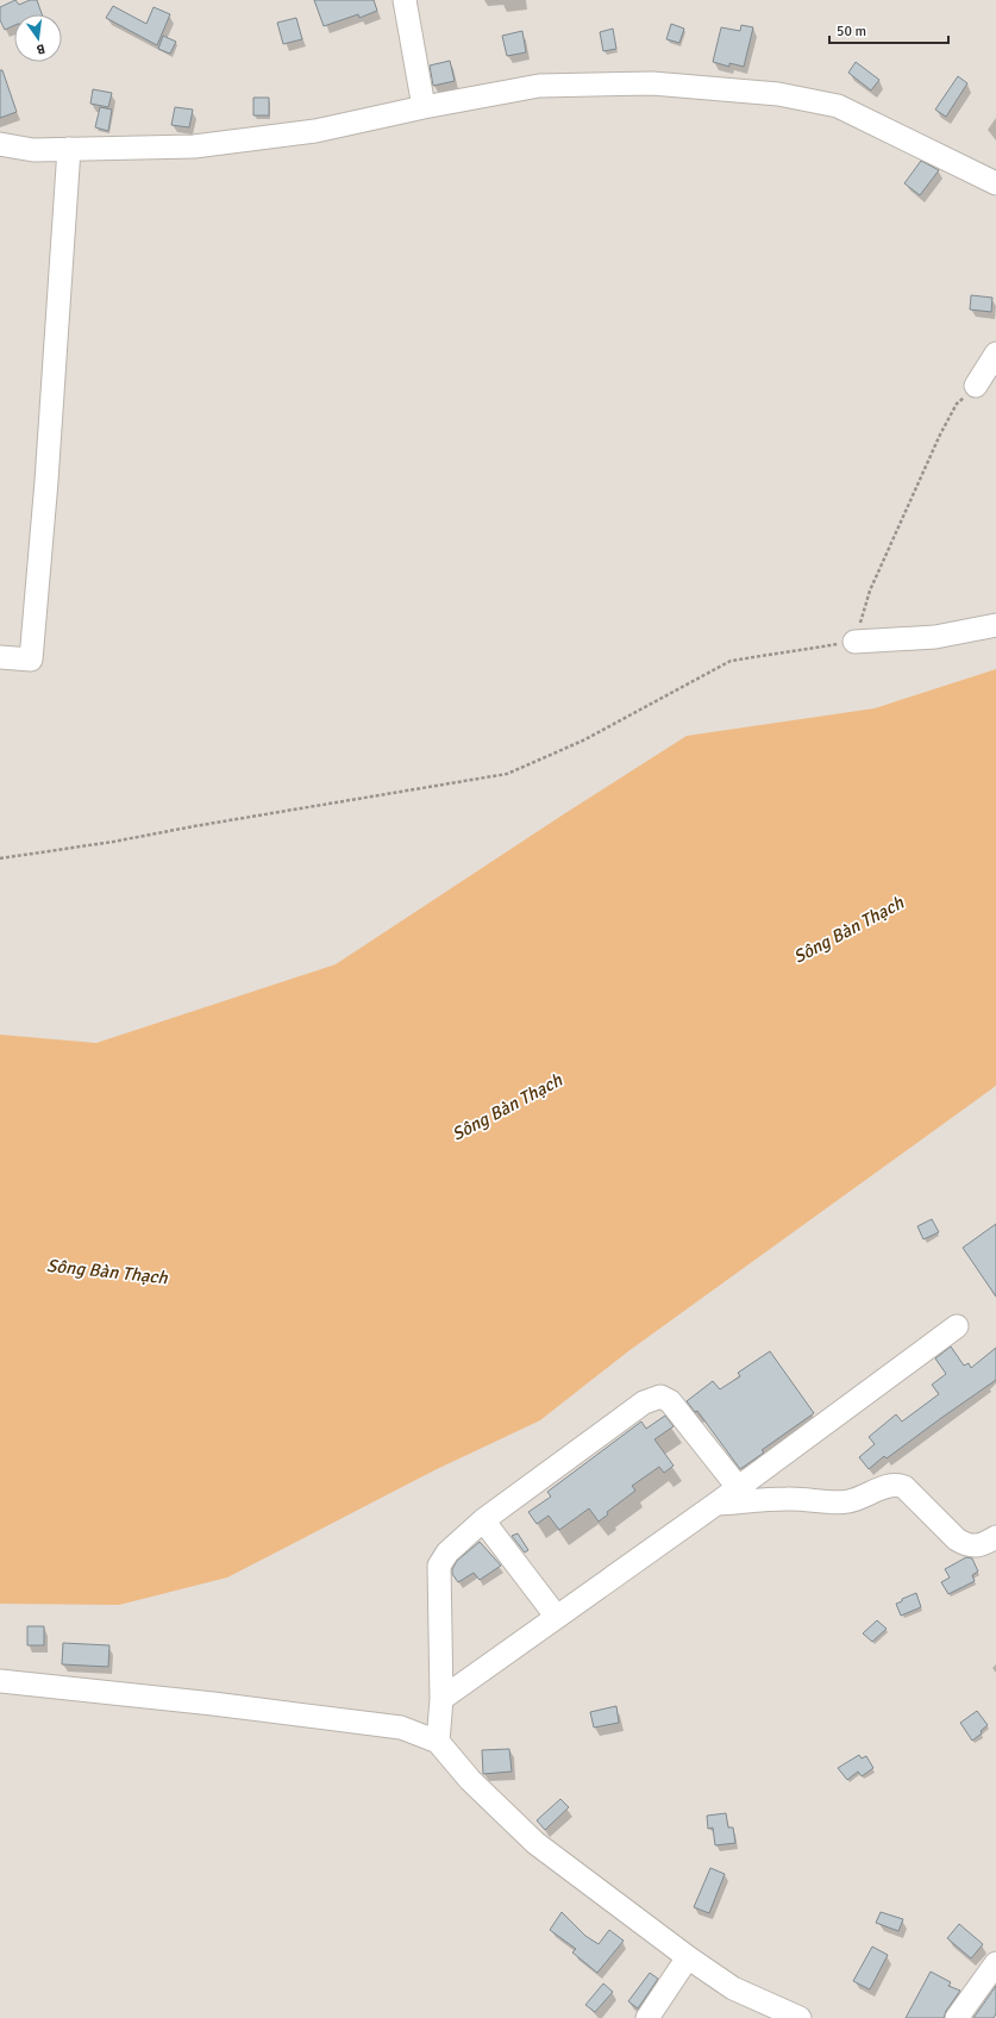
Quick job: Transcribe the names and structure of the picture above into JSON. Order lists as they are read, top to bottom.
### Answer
{
  "water": ["Sông Bàn Thạch"],
  "scale_bar": "50 m",
  "north": "bottom"
}
